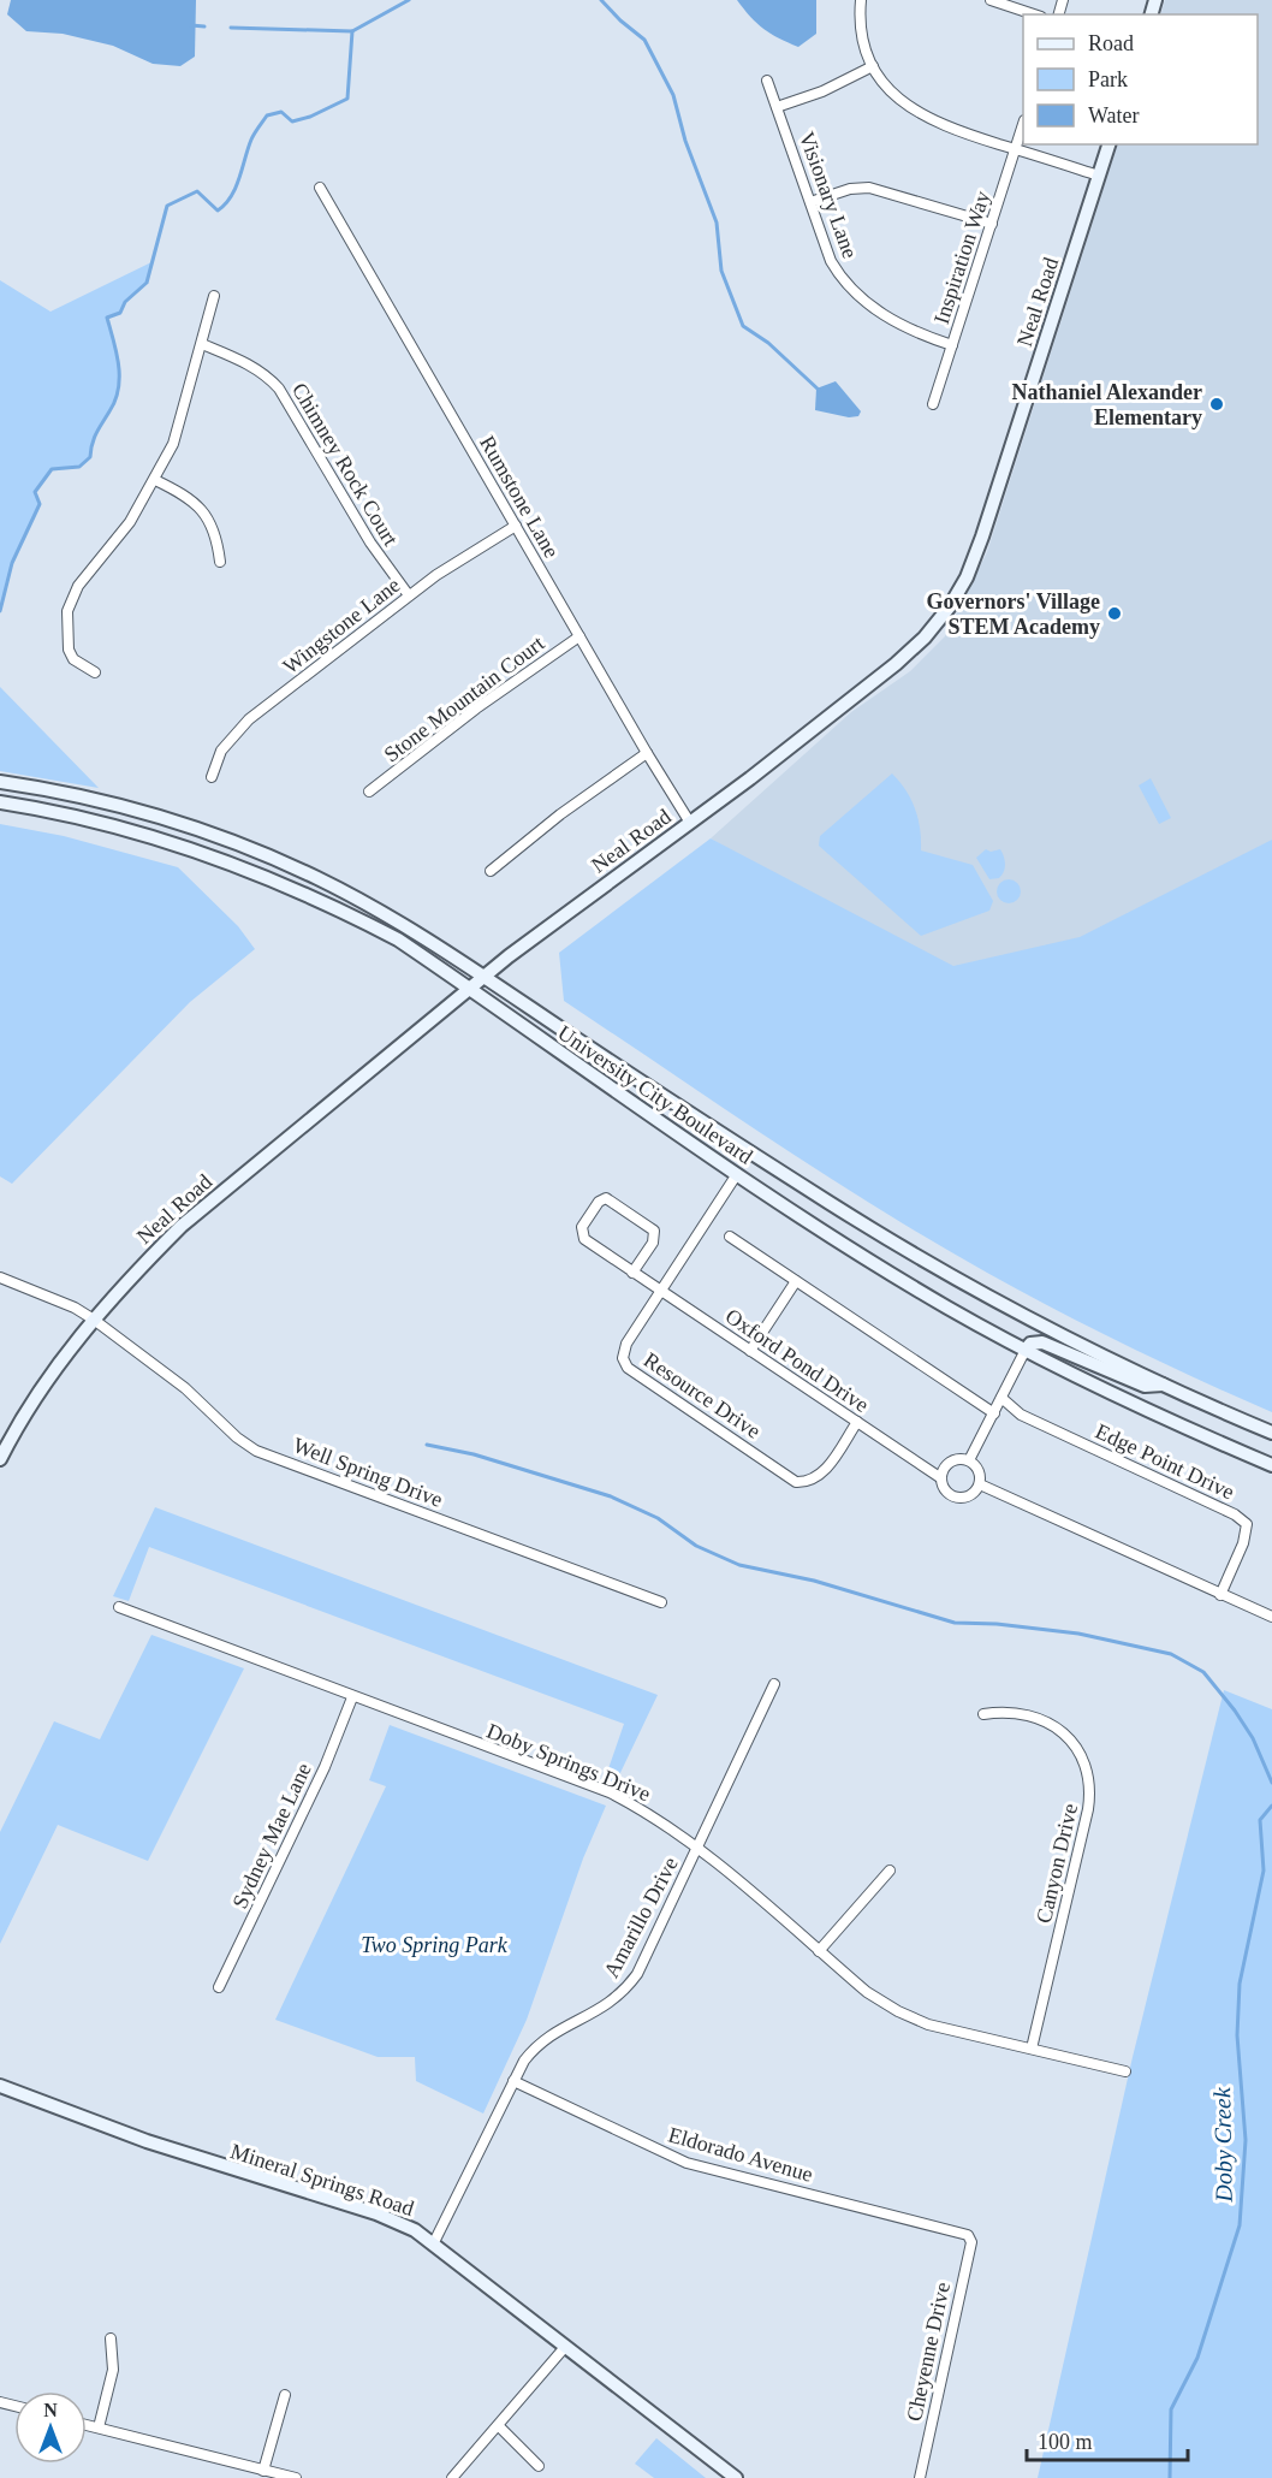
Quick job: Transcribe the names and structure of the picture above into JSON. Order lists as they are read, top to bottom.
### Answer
{
  "streets": {
    "main road": ["Neal Road", "University City Boulevard", "Mineral Springs Road"],
    "street": [
      "Visionary Lane",
      "Inspiration Way",
      "Chimney Rock Court",
      "Rumstone Lane",
      "Wingstone Lane",
      "Stone Mountain Court",
      "Oxford Pond Drive",
      "Resource Drive",
      "Edge Point Drive",
      "Well Spring Drive",
      "Doby Springs Drive",
      "Sydney Mae Lane",
      "Canyon Drive",
      "Amarillo Drive",
      "Eldorado Avenue",
      "Cheyenne Drive"
    ]
  },
  "crossings": [
    ["Visionary Lane", "Inspiration Way"],
    ["Neal Road", "Rumstone Lane"],
    ["Neal Road", "University City Boulevard"],
    ["Neal Road", "Well Spring Drive"],
    ["Chimney Rock Court", "Wingstone Lane"],
    ["Rumstone Lane", "Wingstone Lane"],
    ["Rumstone Lane", "Stone Mountain Court"],
    ["University City Boulevard", "Resource Drive"],
    ["Oxford Pond Drive", "Resource Drive"],
    ["Doby Springs Drive", "Sydney Mae Lane"],
    ["Doby Springs Drive", "Canyon Drive"],
    ["Doby Springs Drive", "Amarillo Drive"],
    ["Amarillo Drive", "Eldorado Avenue"],
    ["Amarillo Drive", "Mineral Springs Road"],
    ["Eldorado Avenue", "Cheyenne Drive"]
  ],
  "water": ["Doby Creek"],
  "parks": ["Two Spring Park"],
  "places": ["Nathaniel Alexander Elementary", "Governors' Village STEM Academy"],
  "legend": ["Road", "Park", "Water"],
  "scale_bar": "100 m",
  "north": "top"
}
